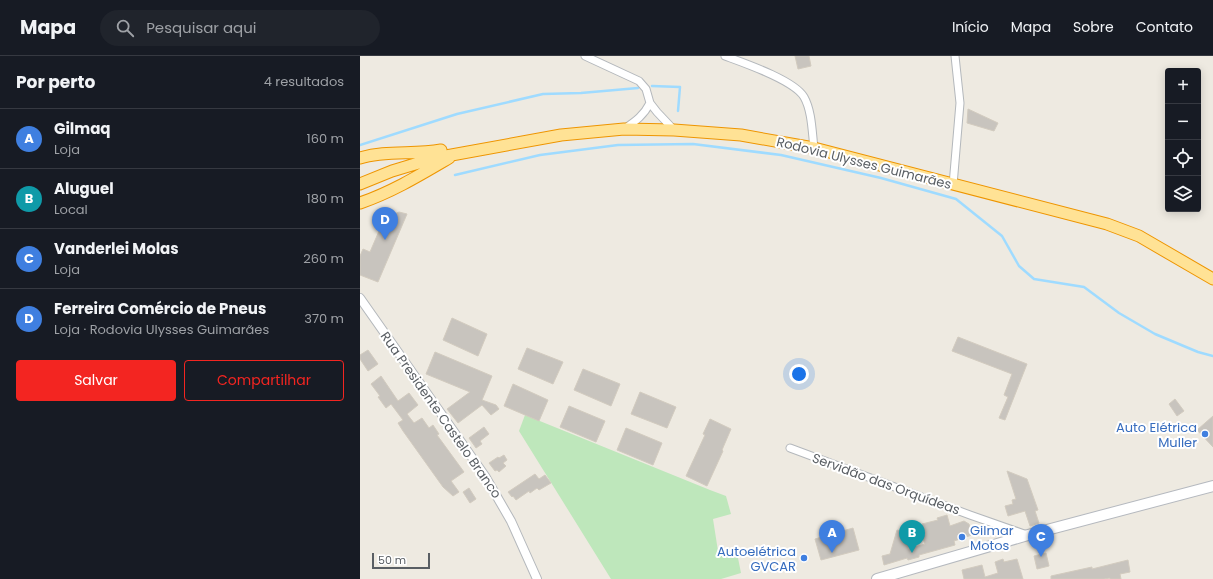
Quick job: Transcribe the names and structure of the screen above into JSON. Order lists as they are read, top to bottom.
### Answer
{
  "streets": {
    "highway": ["Rodovia Ulysses Guimarães"],
    "street": ["Rua Presidente Castelo Branco", "Servidão das Orquídeas"]
  },
  "places": ["Auto Elétrica Muller", "Gilmar Motos", "Autoelétrica GVCAR"],
  "scale_bar": "50 m",
  "page": {
    "header": "Mapa",
    "search": "Pesquisar aqui",
    "nav": [
      "Início",
      "Mapa",
      "Sobre",
      "Contato"
    ],
    "heading": ["Por perto", "4 resultados"],
    "map_buttons": ["+", "−"],
    "list": [
      {
        "mark": "A",
        "name": "Gilmaq",
        "note": "Loja",
        "value": "160 m"
      },
      {
        "mark": "B",
        "name": "Aluguel",
        "note": "Local",
        "value": "180 m"
      },
      {
        "mark": "C",
        "name": "Vanderlei Molas",
        "note": "Loja",
        "value": "260 m"
      },
      {
        "mark": "D",
        "name": "Ferreira Comércio de Pneus",
        "note": "Loja · Rodovia Ulysses Guimarães",
        "value": "370 m"
      }
    ],
    "pins": [
      "D",
      "A",
      "B",
      "C"
    ],
    "buttons": ["Salvar", "Compartilhar"],
    "scale": "50 m"
  }
}
